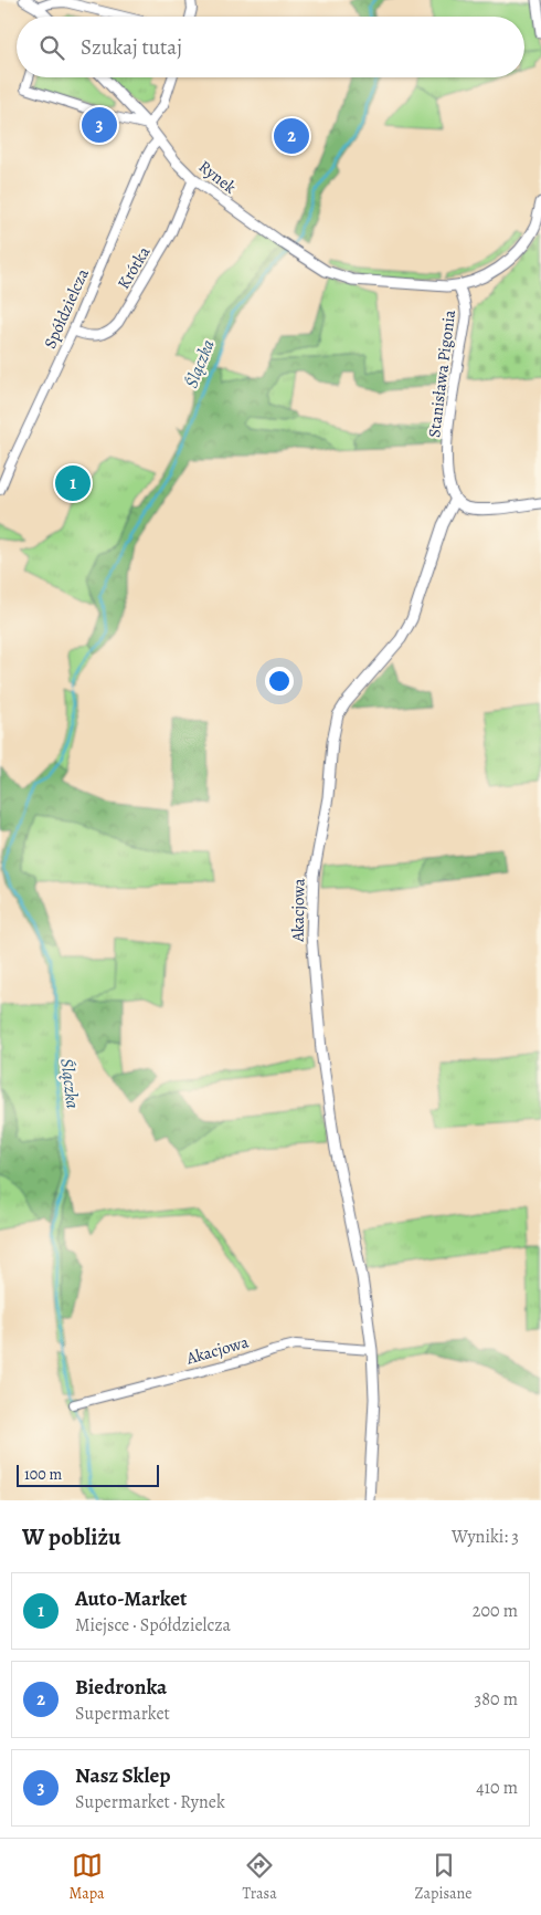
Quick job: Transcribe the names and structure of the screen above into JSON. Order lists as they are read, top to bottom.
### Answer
{
  "streets": {
    "street": [
      "Rynek",
      "Krótka",
      "Spółdzielcza",
      "Stanisława Pigonia",
      "Akacjowa"
    ]
  },
  "crossings": [
    ["Rynek", "Krótka"],
    ["Rynek", "Spółdzielcza"],
    ["Rynek", "Stanisława Pigonia"],
    ["Krótka", "Spółdzielcza"],
    ["Stanisława Pigonia", "Akacjowa"]
  ],
  "water": ["Ślączka"],
  "scale_bar": "100 m",
  "page": {
    "search": "Szukaj tutaj",
    "pins": ["3", "2", "1"],
    "scale": "100 m",
    "heading": ["W pobliżu", "Wyniki: 3"],
    "list": [
      {
        "mark": "1",
        "name": "Auto-Market",
        "note": "Miejsce · Spółdzielcza",
        "value": "200 m"
      },
      {
        "mark": "2",
        "name": "Biedronka",
        "note": "Supermarket",
        "value": "380 m"
      },
      {
        "mark": "3",
        "name": "Nasz Sklep",
        "note": "Supermarket · Rynek",
        "value": "410 m"
      }
    ],
    "nav": ["Mapa", "Trasa", "Zapisane"]
  }
}
